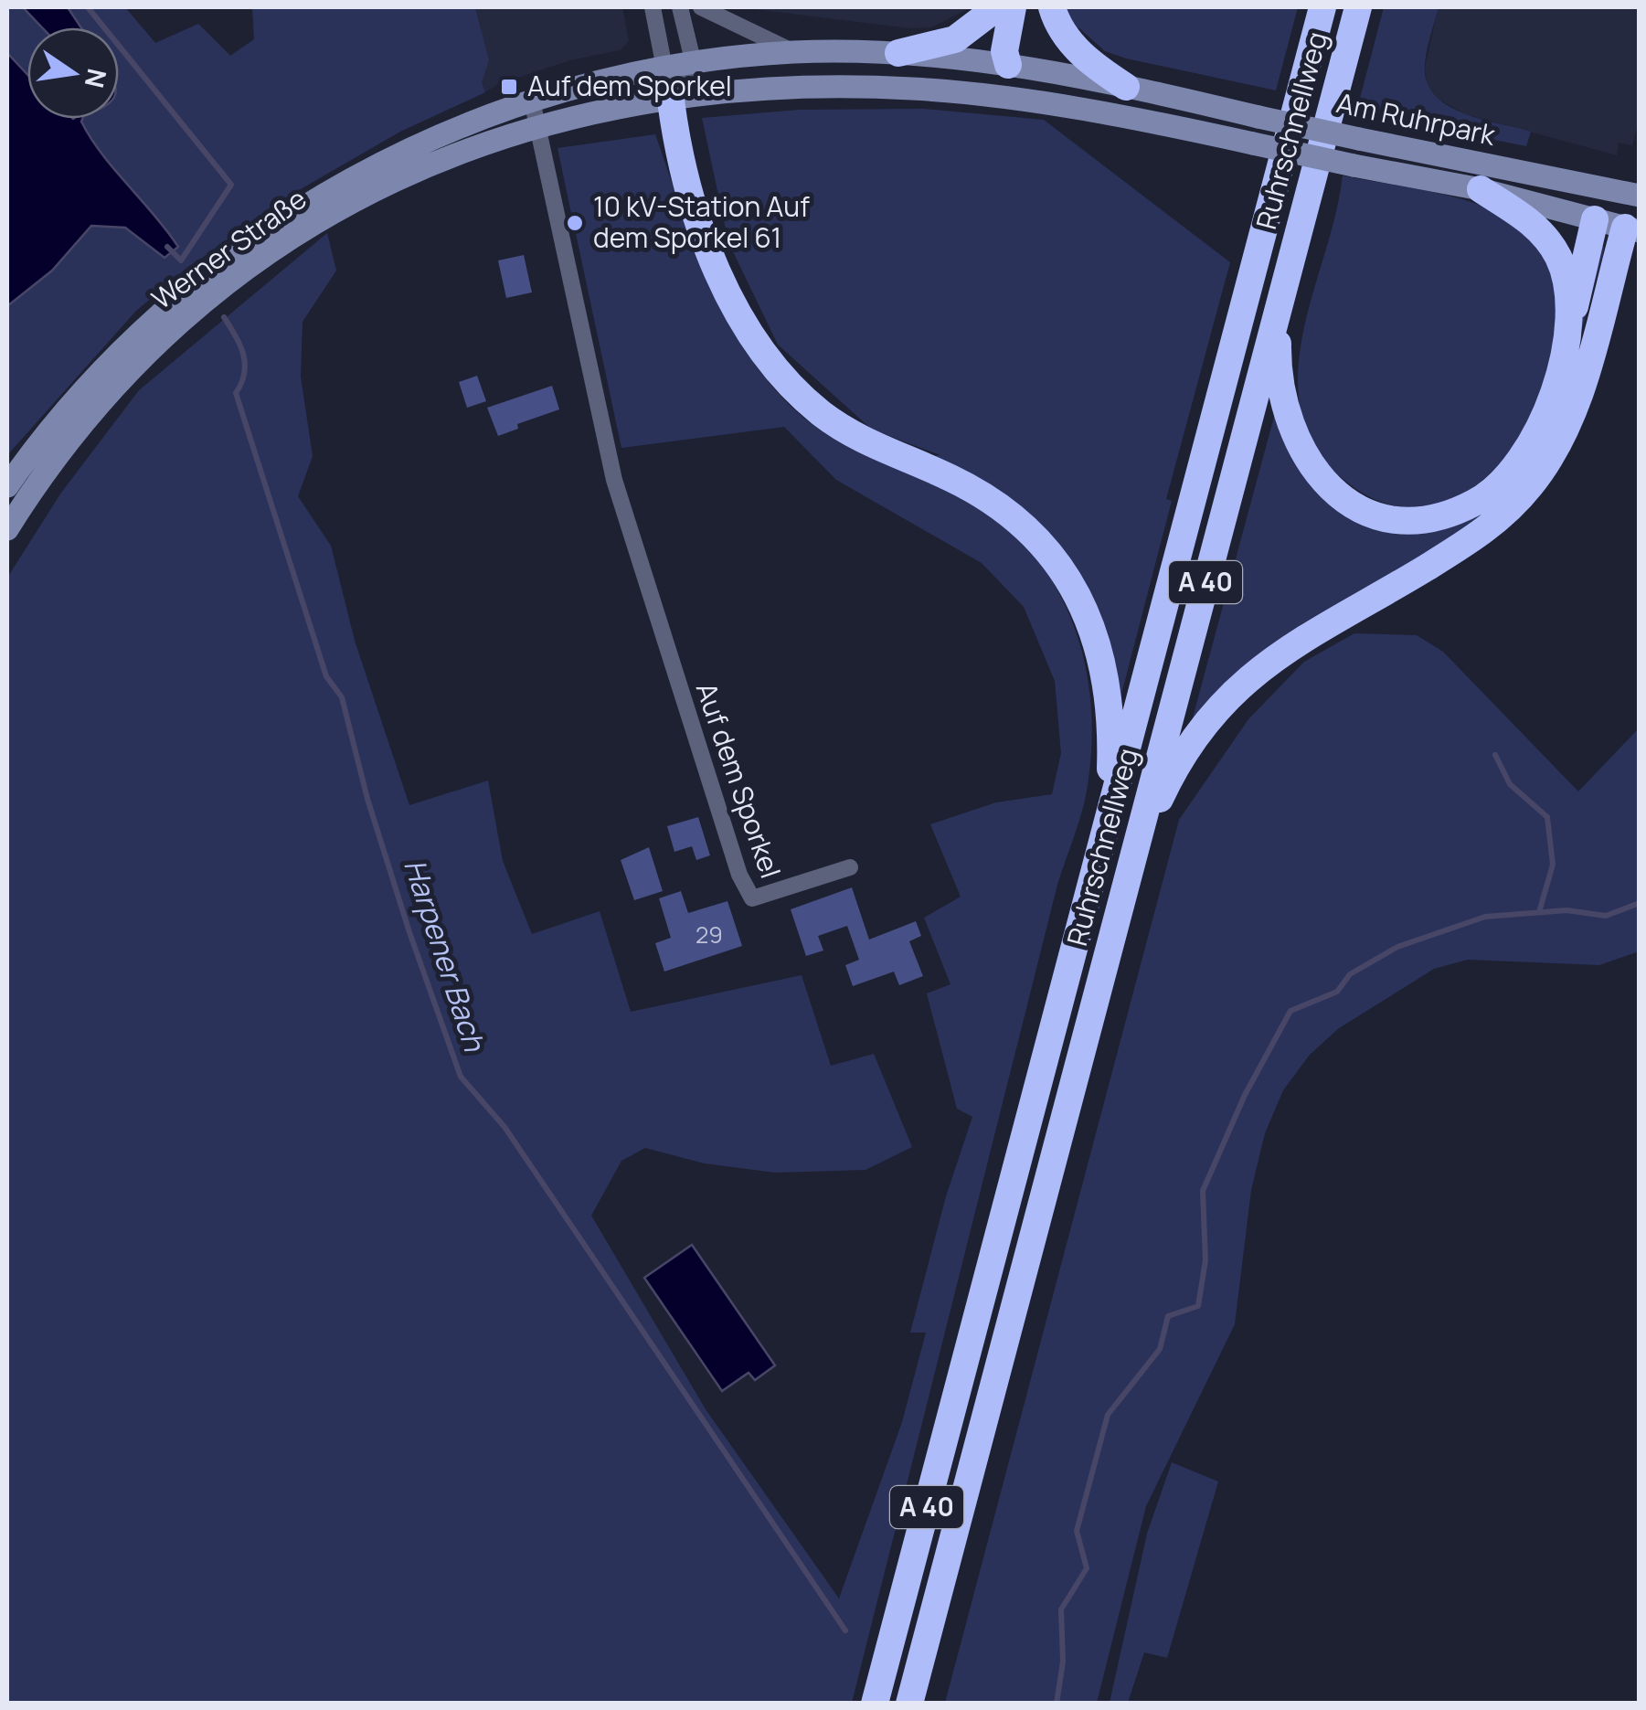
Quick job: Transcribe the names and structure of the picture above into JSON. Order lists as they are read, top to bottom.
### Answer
{
  "streets": {
    "highway": ["Ruhrschnellweg", "A 40"],
    "main road": ["Am Ruhrpark", "Werner Straße"],
    "street": ["Auf dem Sporkel"]
  },
  "crossings": [
    ["Am Ruhrpark", "Werner Straße"],
    ["Werner Straße", "Auf dem Sporkel"]
  ],
  "water": ["Harpener Bach"],
  "places": {
    "transit": ["Auf dem Sporkel"],
    "other": ["10 kV-Station Auf dem Sporkel 61"]
  },
  "house_numbers": ["29"],
  "north": "right"
}
